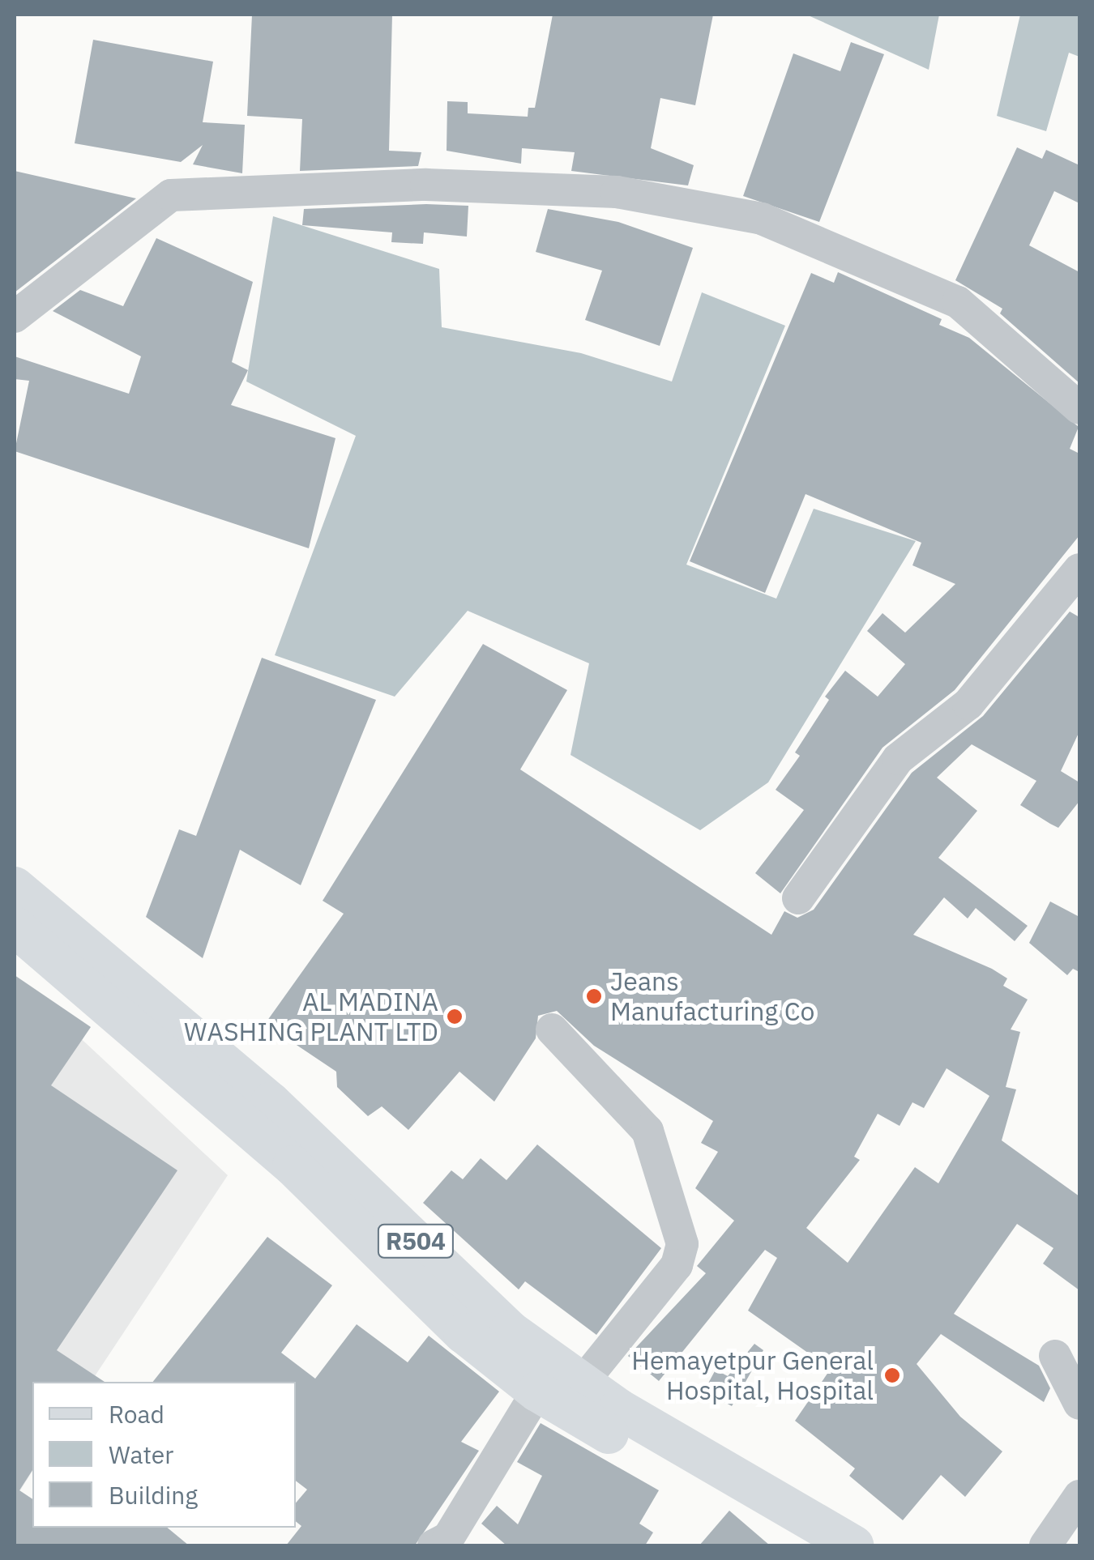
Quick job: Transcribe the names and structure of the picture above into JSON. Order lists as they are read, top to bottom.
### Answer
{
  "streets": {
    "main road": ["R504"]
  },
  "places": ["Jeans Manufacturing Co", "AL MADINA WASHING PLANT LTD", "Hemayetpur General Hospital, Hospital"],
  "legend": ["Road", "Water", "Building"]
}
